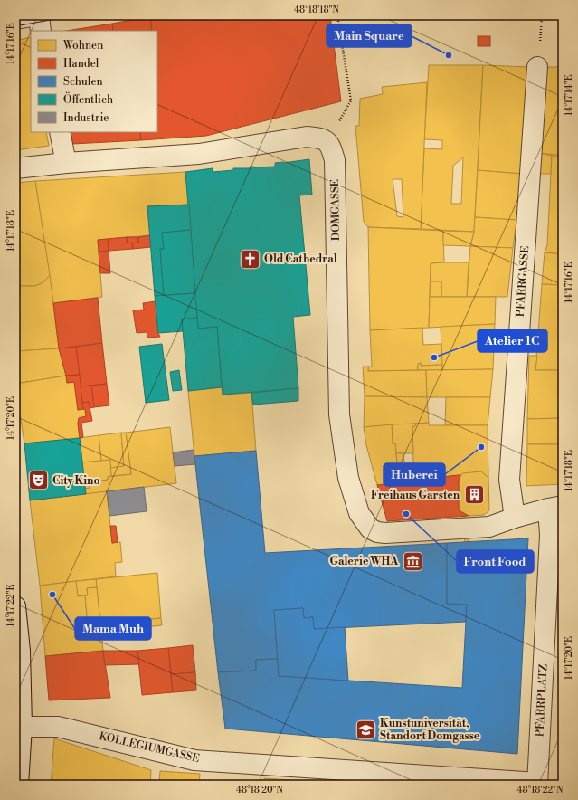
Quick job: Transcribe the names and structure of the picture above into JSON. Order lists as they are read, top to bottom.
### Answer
{
  "streets": {
    "street": [
      "DOMGASSE",
      "PFARRGASSE",
      "PFARRPLATZ",
      "KOLLEGIUMGASSE"
    ]
  },
  "crossings": [
    ["DOMGASSE", "PFARRGASSE"],
    ["DOMGASSE", "PFARRPLATZ"],
    ["PFARRGASSE", "PFARRPLATZ"],
    ["PFARRPLATZ", "KOLLEGIUMGASSE"]
  ],
  "places": {
    "other": [
      "Main Square",
      "Atelier 1C",
      "Huberei",
      "Front Food",
      "Mama Muh"
    ],
    "church": ["Old Cathedral"],
    "theatre": ["City Kino"],
    "building": ["Freihaus Garsten"],
    "museum": ["Galerie WHA"],
    "school or university": ["Kunstuniversität, Standort Domgasse"]
  },
  "legend": [
    "Wohnen",
    "Handel",
    "Schulen",
    "Öffentlich",
    "Industrie"
  ],
  "coordinates": [
    "48°18'18\"N",
    "14°17'16\"E",
    "14°17'14\"E",
    "14°17'18\"E",
    "14°17'20\"E",
    "14°17'22\"E",
    "48°18'20\"N",
    "48°18'22\"N"
  ]
}
